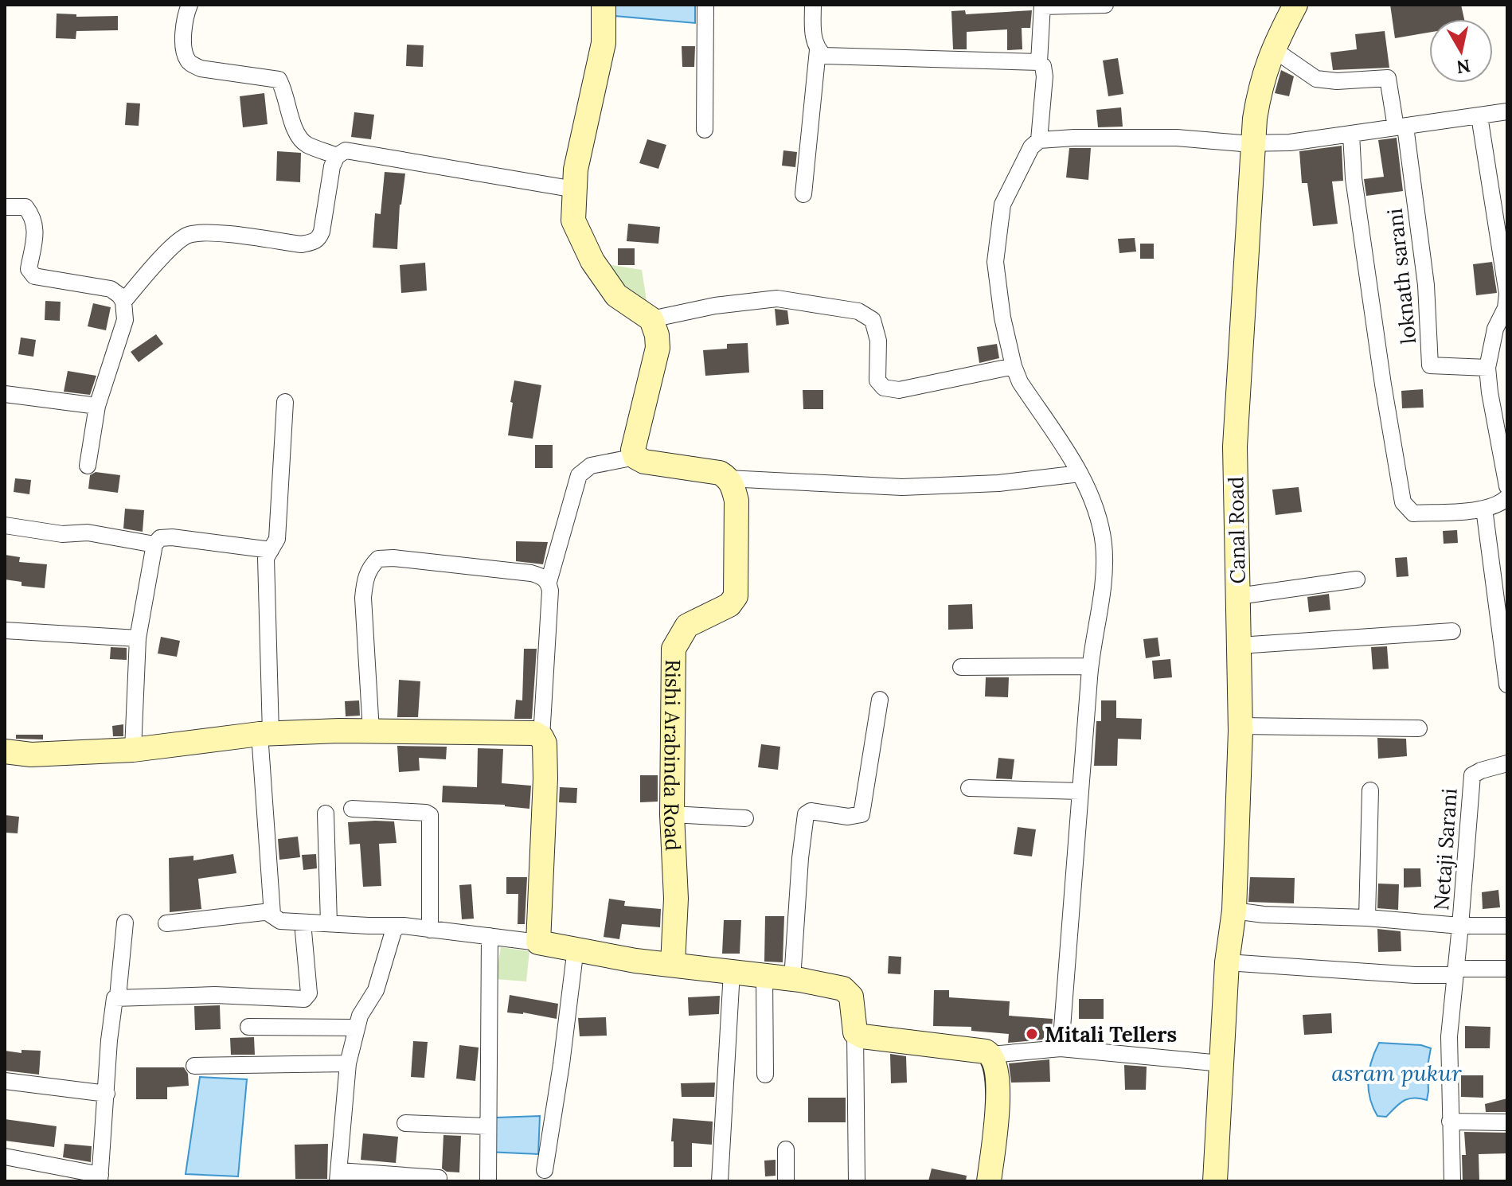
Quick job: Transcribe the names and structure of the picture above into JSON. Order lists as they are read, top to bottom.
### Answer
{
  "streets": {
    "street": [
      "loknath sarani",
      "Canal Road",
      "Rishi Arabinda Road",
      "Netaji Sarani"
    ]
  },
  "water": ["asram pukur"],
  "places": ["Mitali Tellers"],
  "north": "bottom"
}
